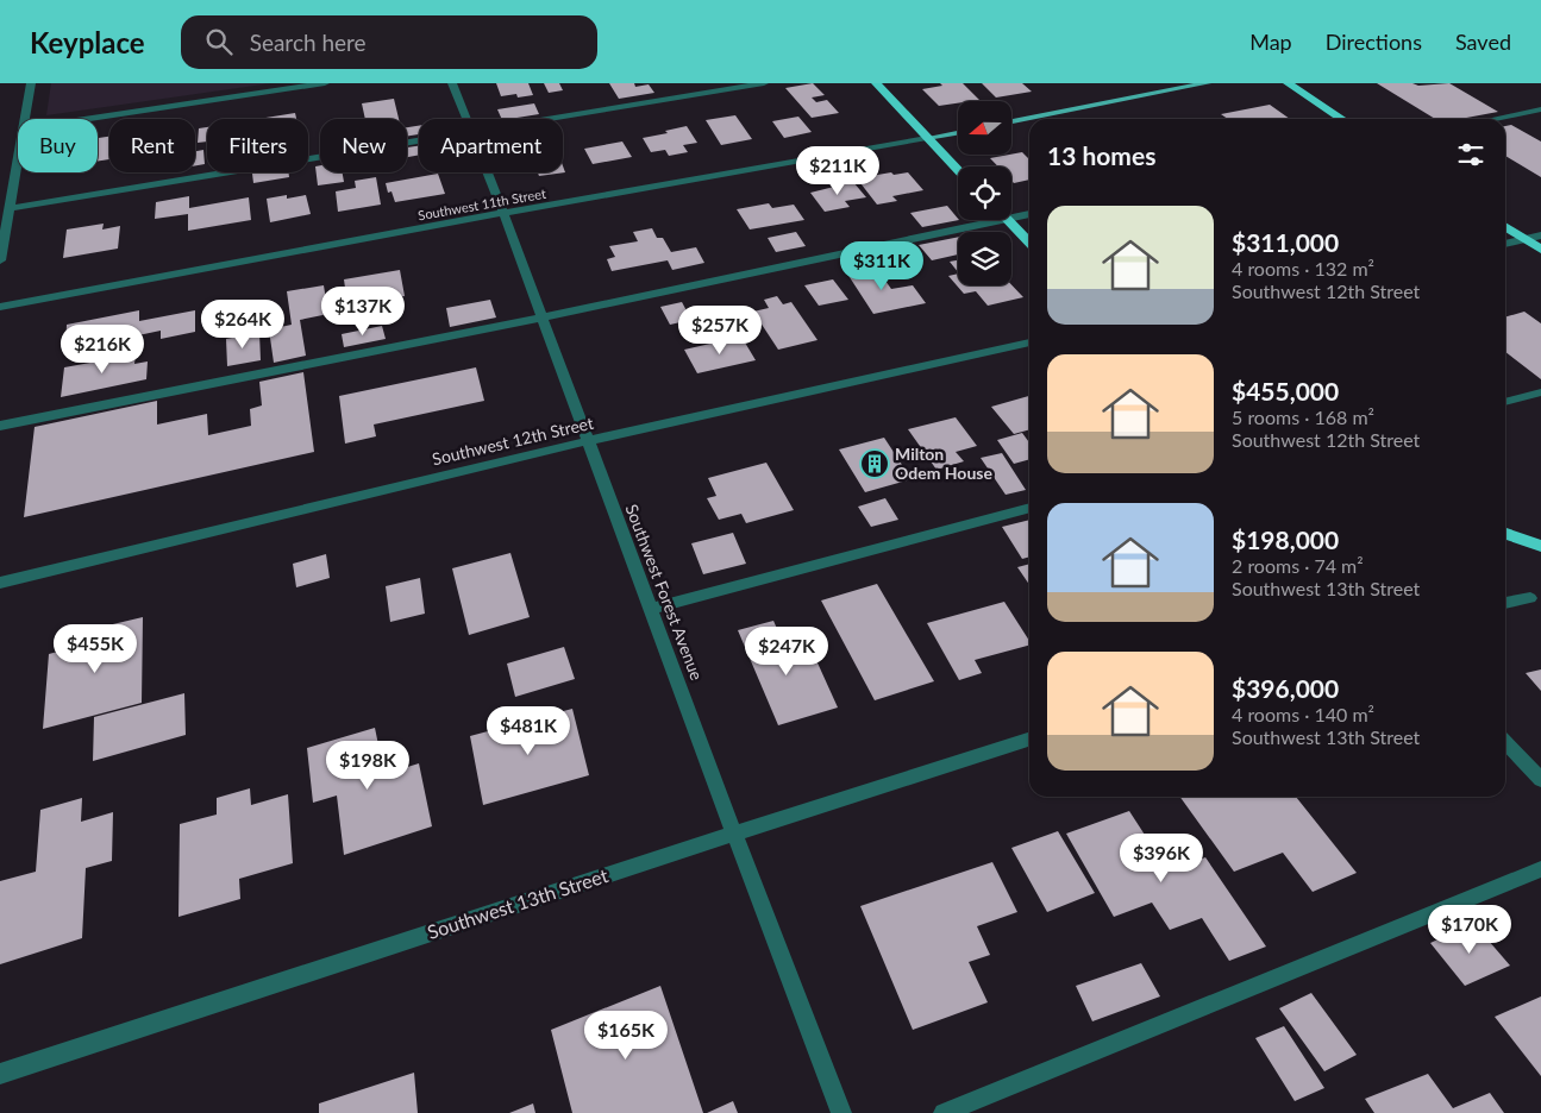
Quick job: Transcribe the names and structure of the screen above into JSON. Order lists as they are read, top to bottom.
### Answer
{
  "streets": {
    "main road": ["Southwest 11th Street"],
    "street": ["Southwest 12th Street", "Southwest Forest Avenue", "Southwest 13th Street"]
  },
  "crossings": [
    ["Southwest 11th Street", "Southwest Forest Avenue"],
    ["Southwest 12th Street", "Southwest Forest Avenue"],
    ["Southwest Forest Avenue", "Southwest 13th Street"]
  ],
  "places": {
    "building": ["Milton Odem House"]
  },
  "north": "left",
  "page": {
    "header": "Keyplace",
    "search": "Search here",
    "nav": ["Map", "Directions", "Saved"],
    "chip": [
      "Buy",
      "Rent",
      "Filters",
      "New",
      "Apartment"
    ],
    "heading": "13 homes",
    "price": [
      "$211K",
      "$311K",
      "$137K",
      "$264K",
      "$257K",
      "$216K",
      "$455K",
      "$247K",
      "$481K",
      "$198K",
      "$396K",
      "$170K",
      "$165K"
    ],
    "list": [
      {
        "name": "$311,000",
        "note": "4 rooms · 132 m² · Southwest 12th Street"
      },
      {
        "name": "$455,000",
        "note": "5 rooms · 168 m² · Southwest 12th Street"
      },
      {
        "name": "$198,000",
        "note": "2 rooms · 74 m² · Southwest 13th Street"
      },
      {
        "name": "$396,000",
        "note": "4 rooms · 140 m² · Southwest 13th Street"
      }
    ]
  }
}
